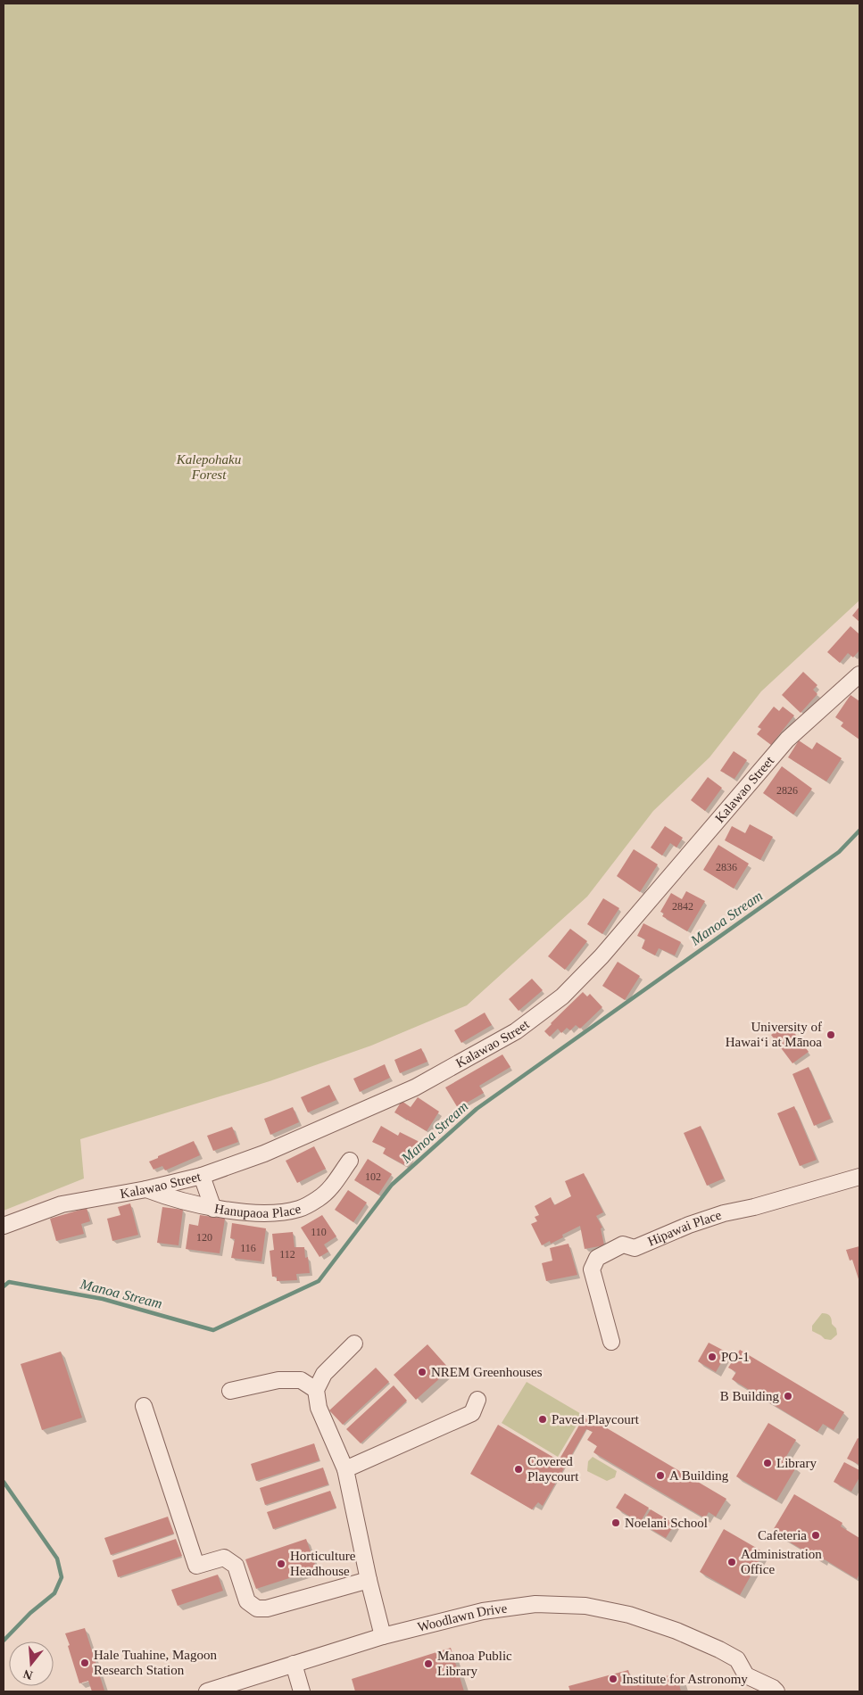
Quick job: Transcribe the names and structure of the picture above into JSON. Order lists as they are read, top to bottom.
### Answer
{
  "streets": {
    "street": [
      "Kalawao Street",
      "Hanupaoa Place",
      "Hipawai Place",
      "Woodlawn Drive"
    ]
  },
  "crossings": [
    ["Kalawao Street", "Hanupaoa Place"]
  ],
  "water": ["Manoa Stream"],
  "parks": ["Kalepohaku Forest"],
  "places": [
    "University of Hawaiʻi at Mānoa",
    "PO-1",
    "NREM Greenhouses",
    "B Building",
    "Paved Playcourt",
    "Library",
    "Covered Playcourt",
    "A Building",
    "Noelani School",
    "Cafeteria",
    "Administration Office",
    "Horticulture Headhouse",
    "Hale Tuahine, Magoon Research Station",
    "Manoa Public Library",
    "Institute for Astronomy"
  ],
  "house_numbers": [
    "2826",
    "2836",
    "2842",
    "102",
    "110",
    "120",
    "116",
    "112"
  ],
  "north": "bottom"
}
